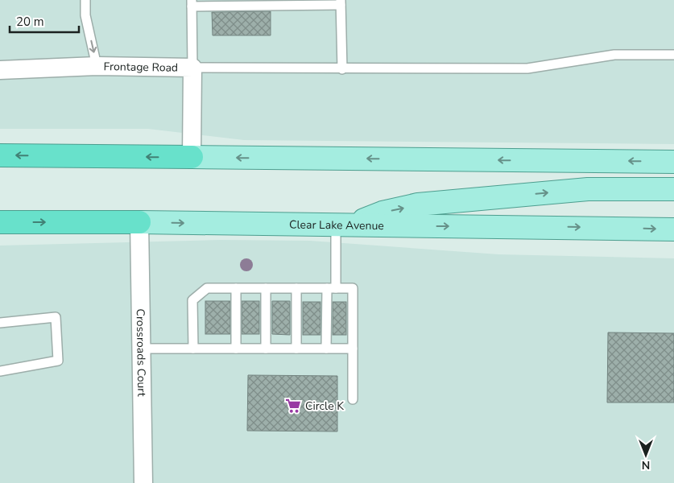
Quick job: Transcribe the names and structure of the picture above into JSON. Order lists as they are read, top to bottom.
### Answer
{
  "streets": {
    "highway": ["Clear Lake Avenue"],
    "street": ["Frontage Road", "Crossroads Court"]
  },
  "crossings": [
    ["Clear Lake Avenue", "Crossroads Court"]
  ],
  "places": {
    "supermarket": ["Circle K"]
  },
  "scale_bar": "20 m",
  "north": "bottom"
}
